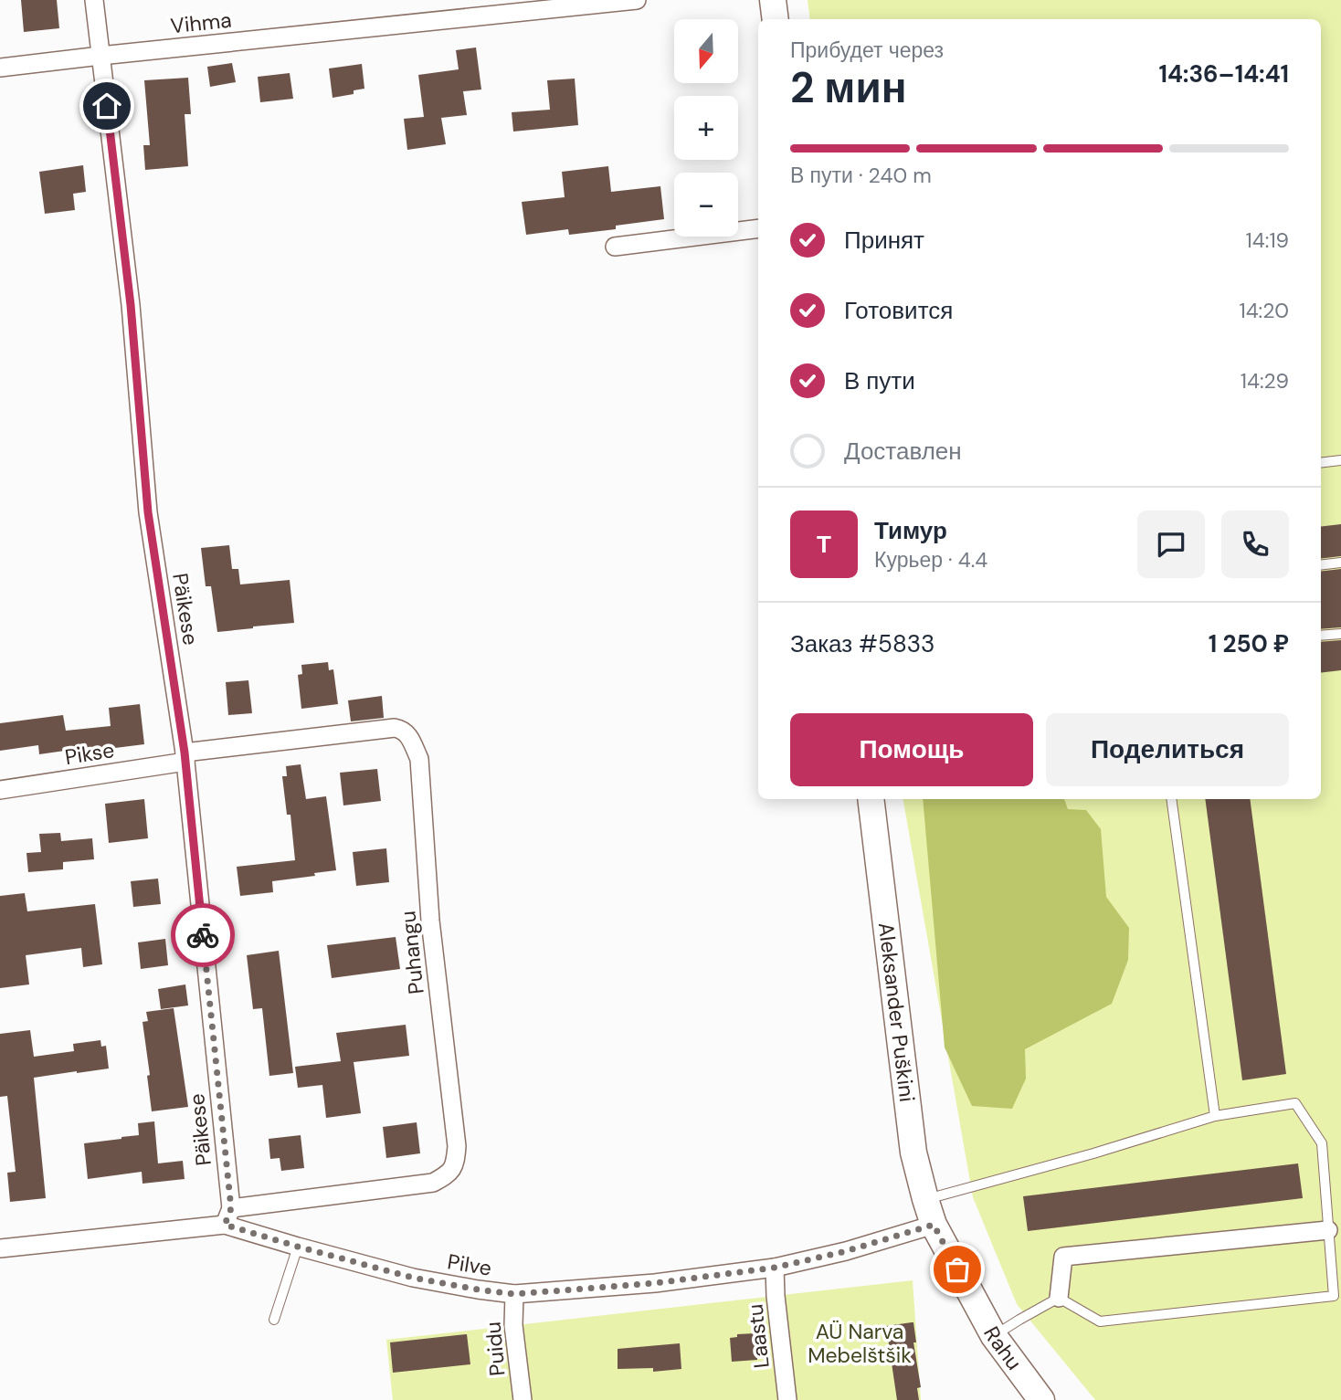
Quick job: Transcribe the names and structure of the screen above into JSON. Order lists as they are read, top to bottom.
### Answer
{
  "streets": {
    "main road": ["Aleksander Puškini", "Rahu"],
    "street": [
      "Vihma",
      "Päikese",
      "Pikse",
      "Puhangu",
      "Pilve",
      "Laastu",
      "Puidu"
    ]
  },
  "crossings": [
    ["Vihma", "Päikese"],
    ["Päikese", "Pikse"],
    ["Päikese", "Puhangu"],
    ["Päikese", "Pilve"],
    ["Pikse", "Puhangu"],
    ["Puhangu", "Pilve"],
    ["Aleksander Puškini", "Pilve"],
    ["Aleksander Puškini", "Rahu"],
    ["Pilve", "Laastu"],
    ["Pilve", "Rahu"],
    ["Pilve", "Puidu"]
  ],
  "parks": ["AÜ Narva Mebelštšik"],
  "north": "bottom",
  "page": {
    "map_buttons": ["+", "−"],
    "heading": ["2 мин", "Прибудет через", "14:36–14:41"],
    "panel": [
      "Тимур",
      "Курьер · 4.4",
      "Заказ #5833",
      "1 250 ₽"
    ],
    "bar": "В пути · 240 m",
    "list": [
      ["Принят", "14:19"],
      ["Готовится", "14:20"],
      ["В пути", "14:29"],
      "Доставлен"
    ],
    "round": "Т",
    "buttons": ["Помощь", "Поделиться"]
  }
}
